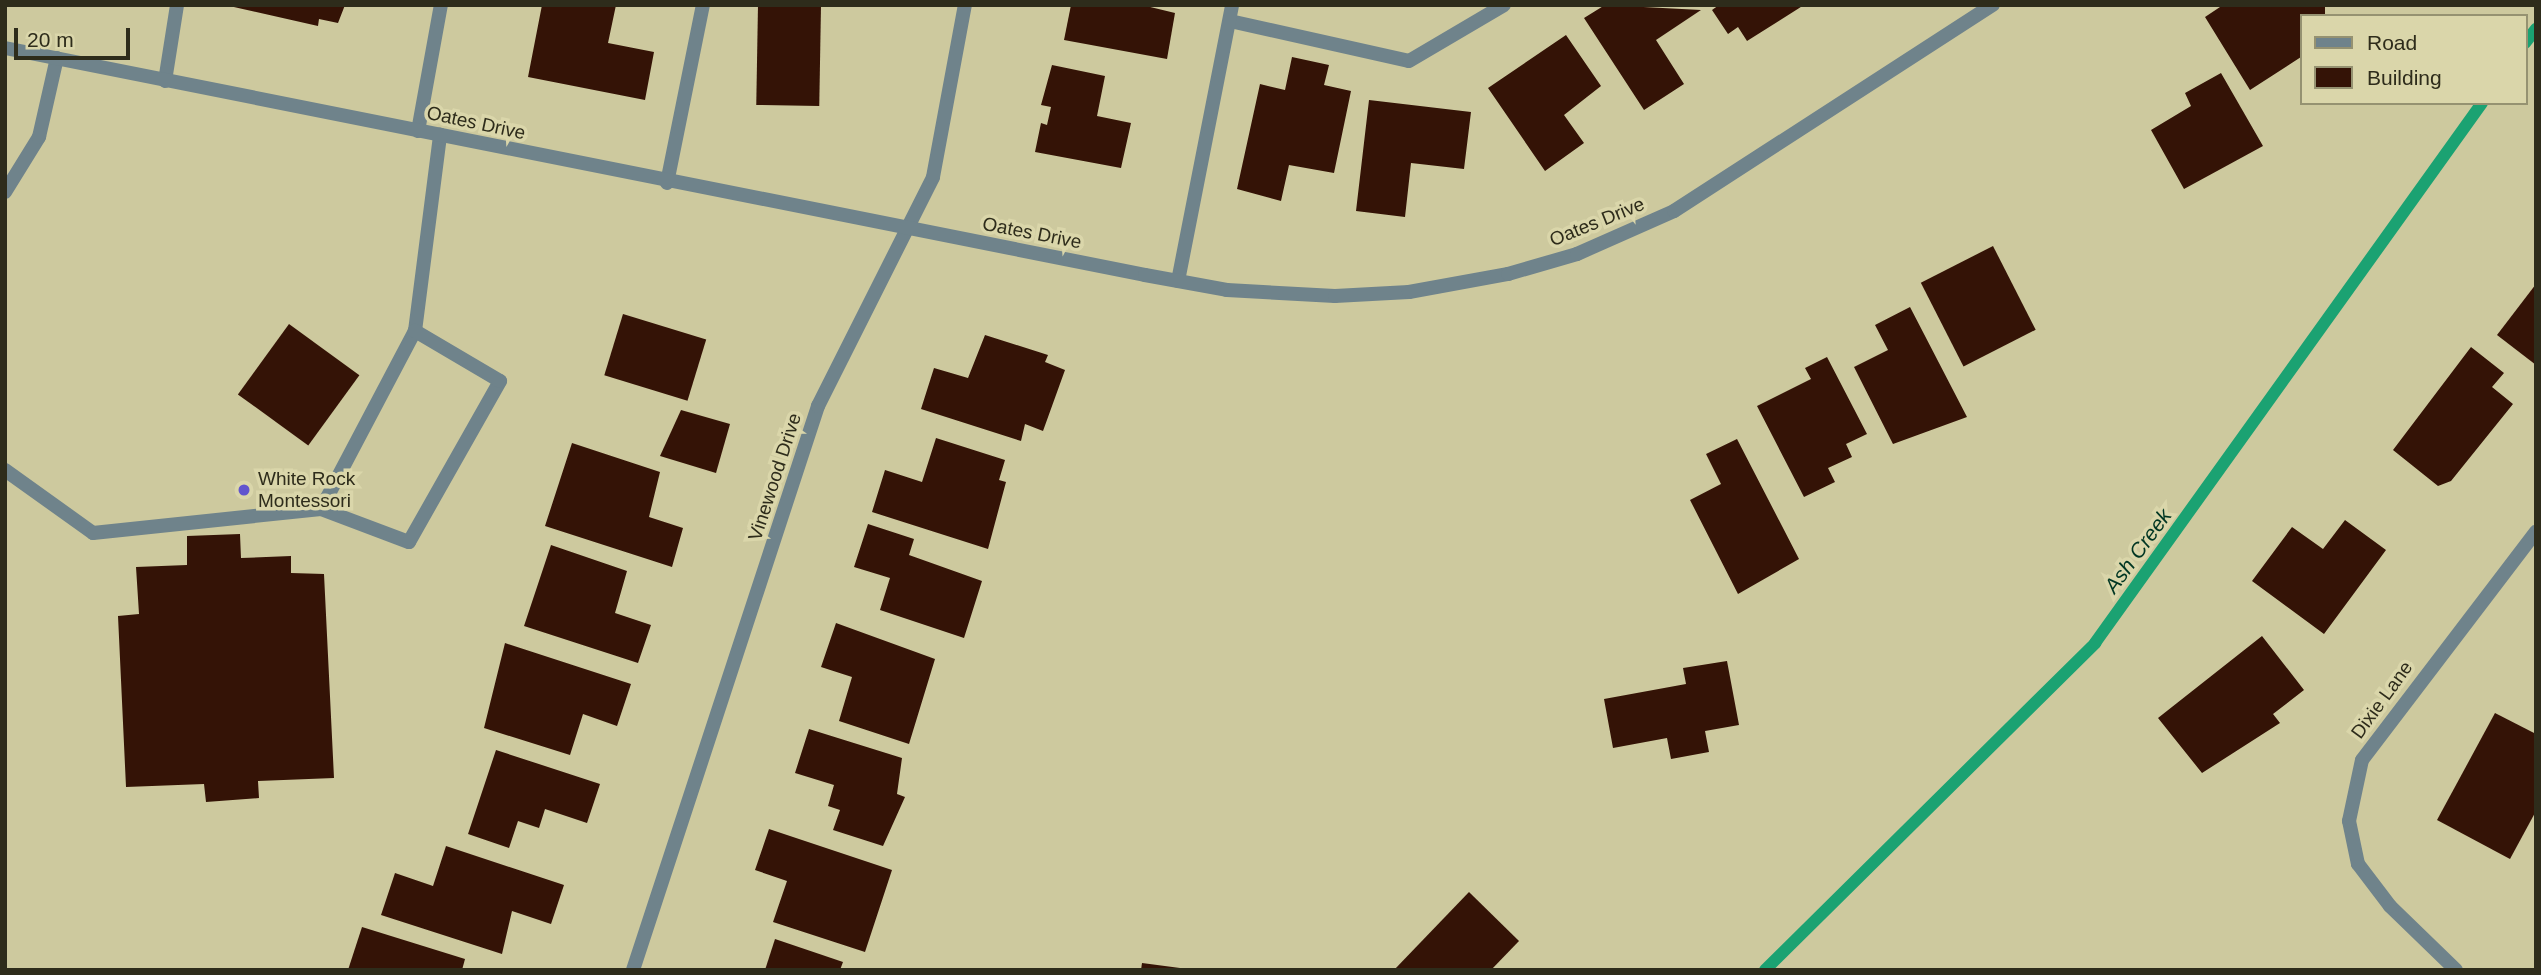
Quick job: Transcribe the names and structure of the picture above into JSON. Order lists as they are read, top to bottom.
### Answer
{
  "streets": {
    "street": ["Oates Drive", "Vinewood Drive", "Dixie Lane"]
  },
  "crossings": [
    ["Oates Drive", "Vinewood Drive"]
  ],
  "water": ["Ash Creek"],
  "places": ["White Rock Montessori"],
  "legend": ["Road", "Building"],
  "scale_bar": "20 m"
}
